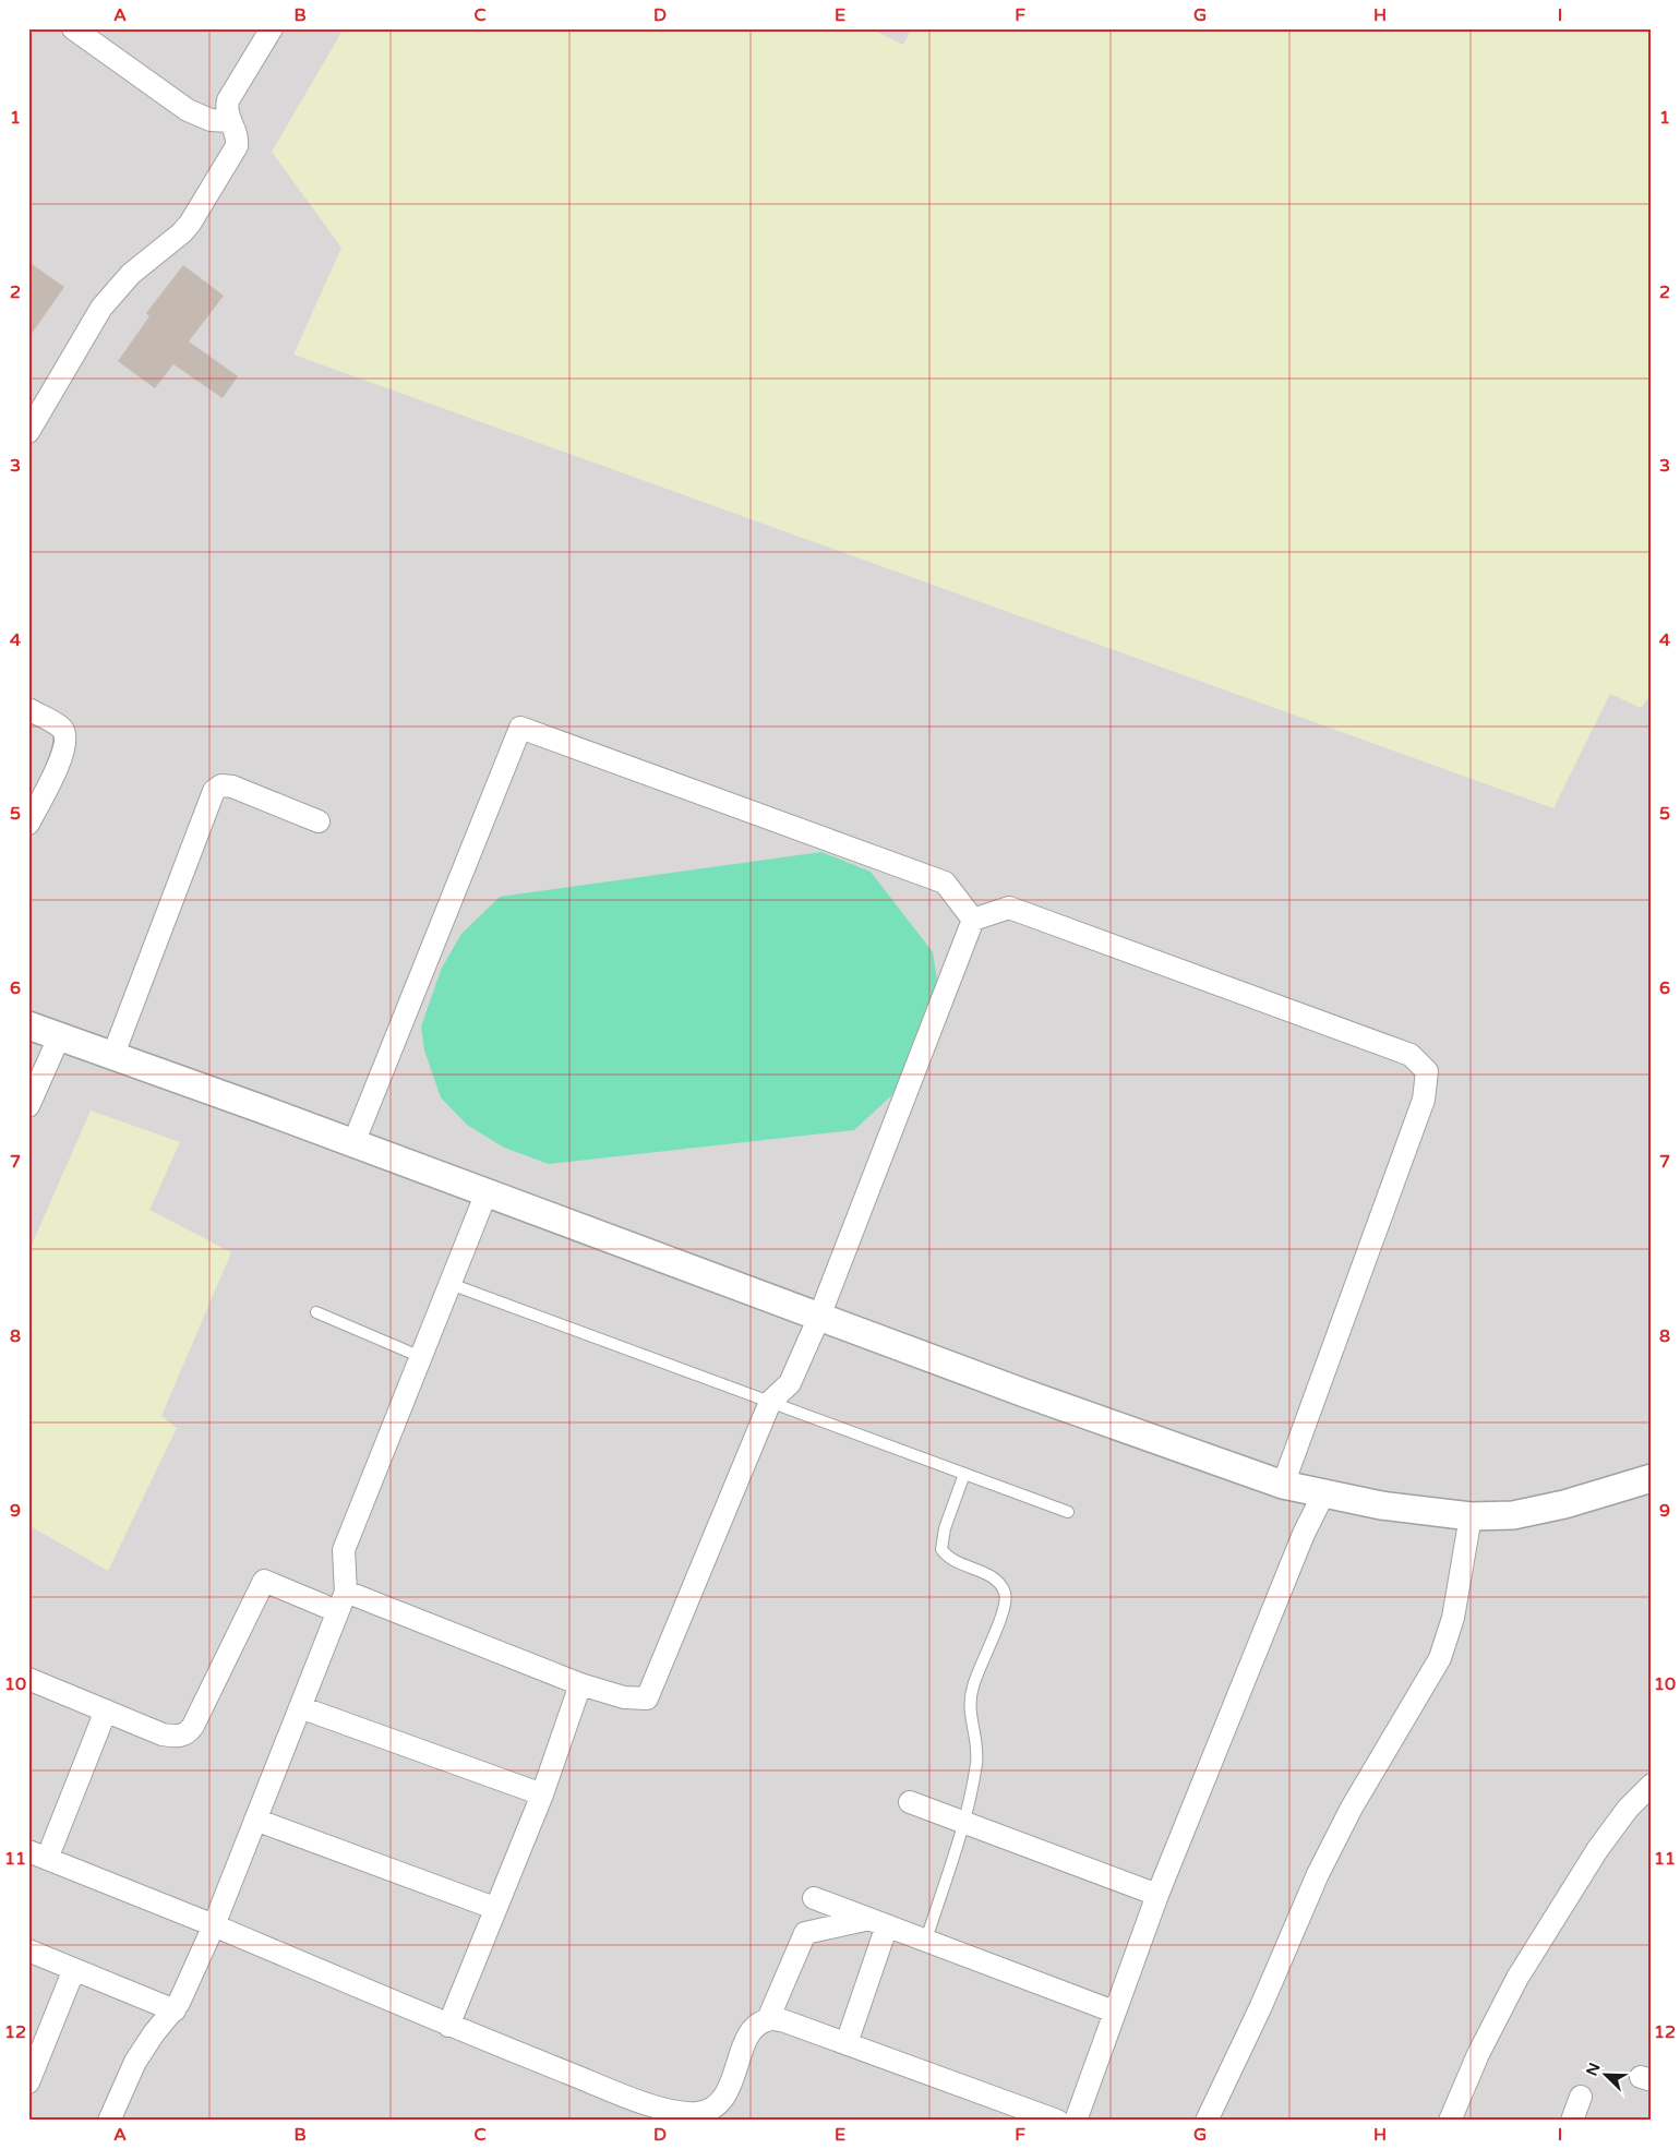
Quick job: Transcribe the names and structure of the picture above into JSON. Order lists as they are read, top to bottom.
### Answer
{
  "north": "top left",
  "grid": {
    "columns": [
      "A",
      "B",
      "C",
      "D",
      "E",
      "F",
      "G",
      "H",
      "I"
    ],
    "rows": [
      "1",
      "2",
      "3",
      "4",
      "5",
      "6",
      "7",
      "8",
      "9",
      "10",
      "11",
      "12"
    ]
  }
}
